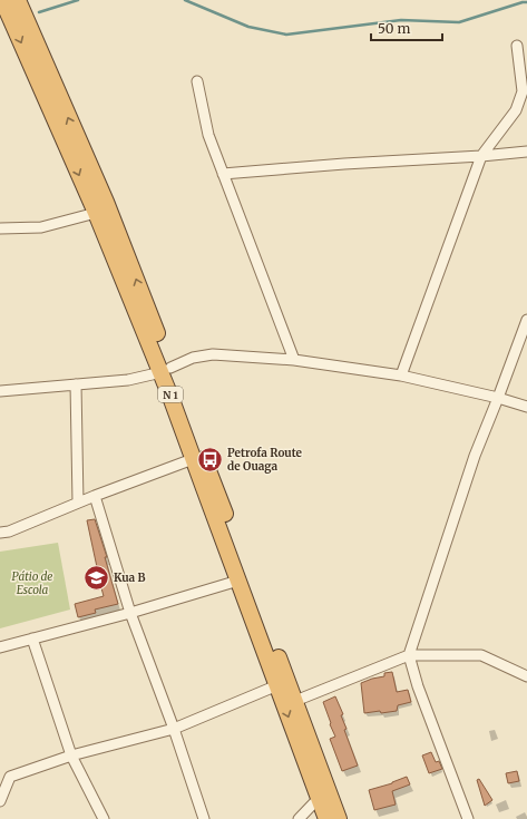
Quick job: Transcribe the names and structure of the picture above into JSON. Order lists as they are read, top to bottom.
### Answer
{
  "streets": {
    "highway": ["N 1"]
  },
  "parks": ["Pátio de Escola"],
  "places": {
    "bus stop": ["Petrofa Route de Ouaga"],
    "school or university": ["Kua B"]
  },
  "scale_bar": "50 m"
}
